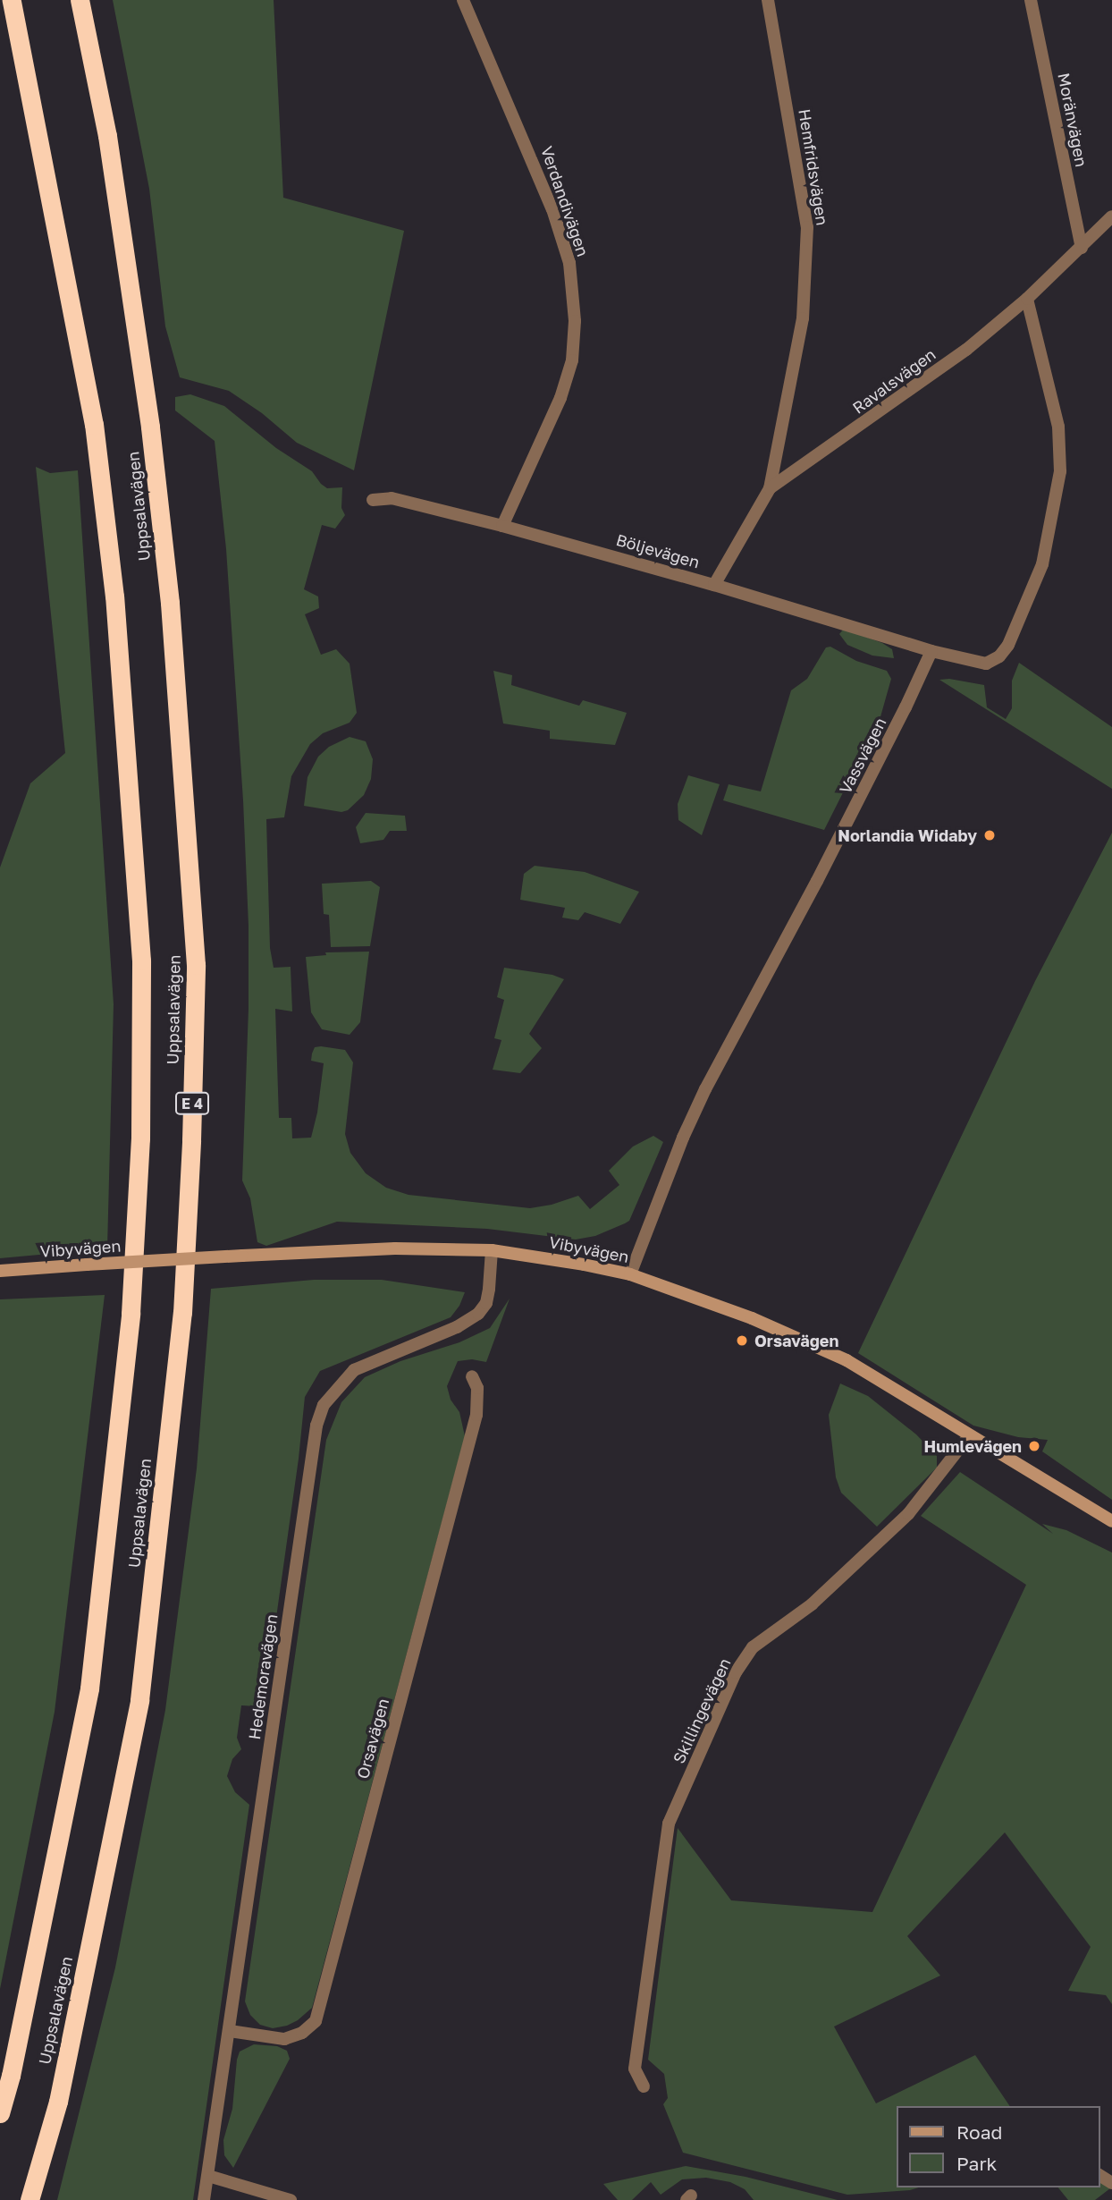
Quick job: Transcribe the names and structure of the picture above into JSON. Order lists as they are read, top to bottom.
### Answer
{
  "streets": {
    "highway": ["Uppsalavägen", "E 4"],
    "street": [
      "Moränvägen",
      "Hemfridsvägen",
      "Verdandivägen",
      "Ravalsvägen",
      "Böljevägen",
      "Vassvägen",
      "Vibyvägen",
      "Hedemoravägen",
      "Skillingevägen",
      "Orsavägen"
    ]
  },
  "crossings": [
    ["Moränvägen", "Ravalsvägen"],
    ["Hemfridsvägen", "Ravalsvägen"],
    ["Verdandivägen", "Böljevägen"],
    ["Ravalsvägen", "Böljevägen"],
    ["Böljevägen", "Vassvägen"],
    ["Vassvägen", "Vibyvägen"],
    ["Vibyvägen", "Hedemoravägen"],
    ["Vibyvägen", "Skillingevägen"],
    ["Hedemoravägen", "Orsavägen"]
  ],
  "places": ["Norlandia Widaby", "Orsavägen", "Humlevägen"],
  "legend": ["Road", "Park"]
}
